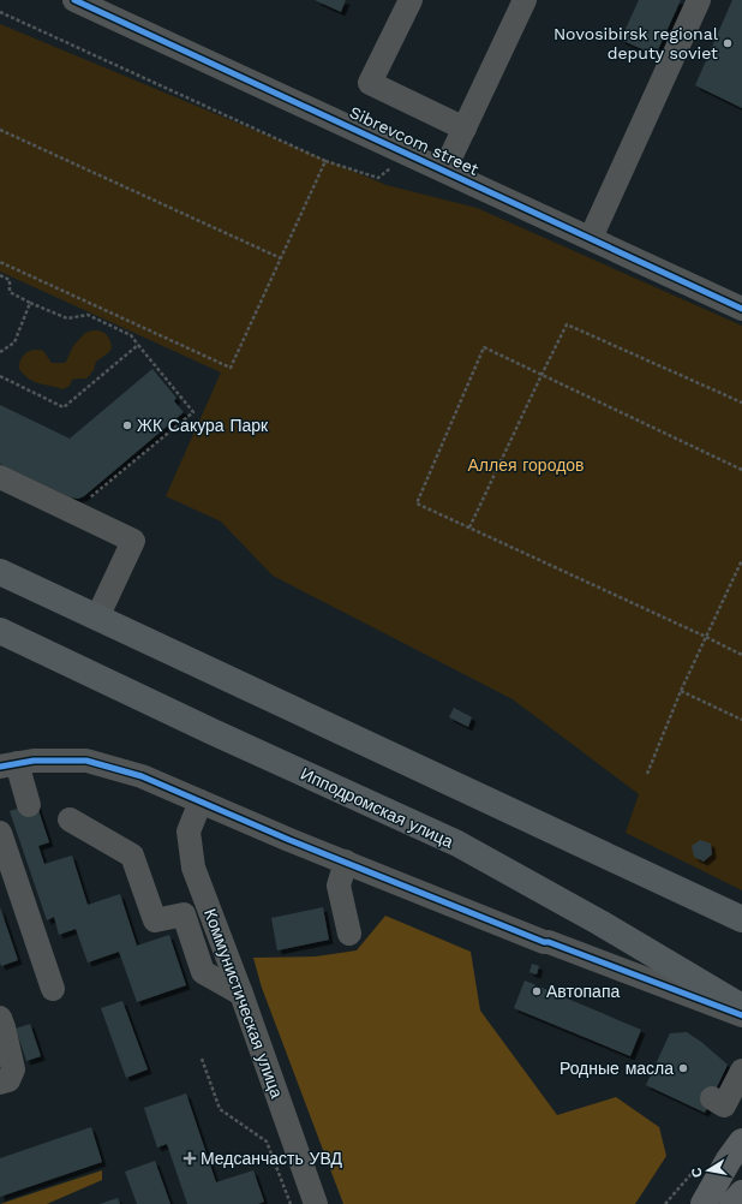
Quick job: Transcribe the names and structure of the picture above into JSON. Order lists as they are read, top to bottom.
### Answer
{
  "streets": {
    "highway": ["Ипподромская улица"],
    "street": ["Sibrevcom street", "Коммунистическая улица"]
  },
  "parks": ["Аллея городов"],
  "places": {
    "other": [
      "Novosibirsk regional deputy soviet",
      "ЖК Сакура Парк",
      "Автопапа",
      "Родные масла"
    ],
    "health": ["Медсанчасть УВД"]
  },
  "north": "left"
}
